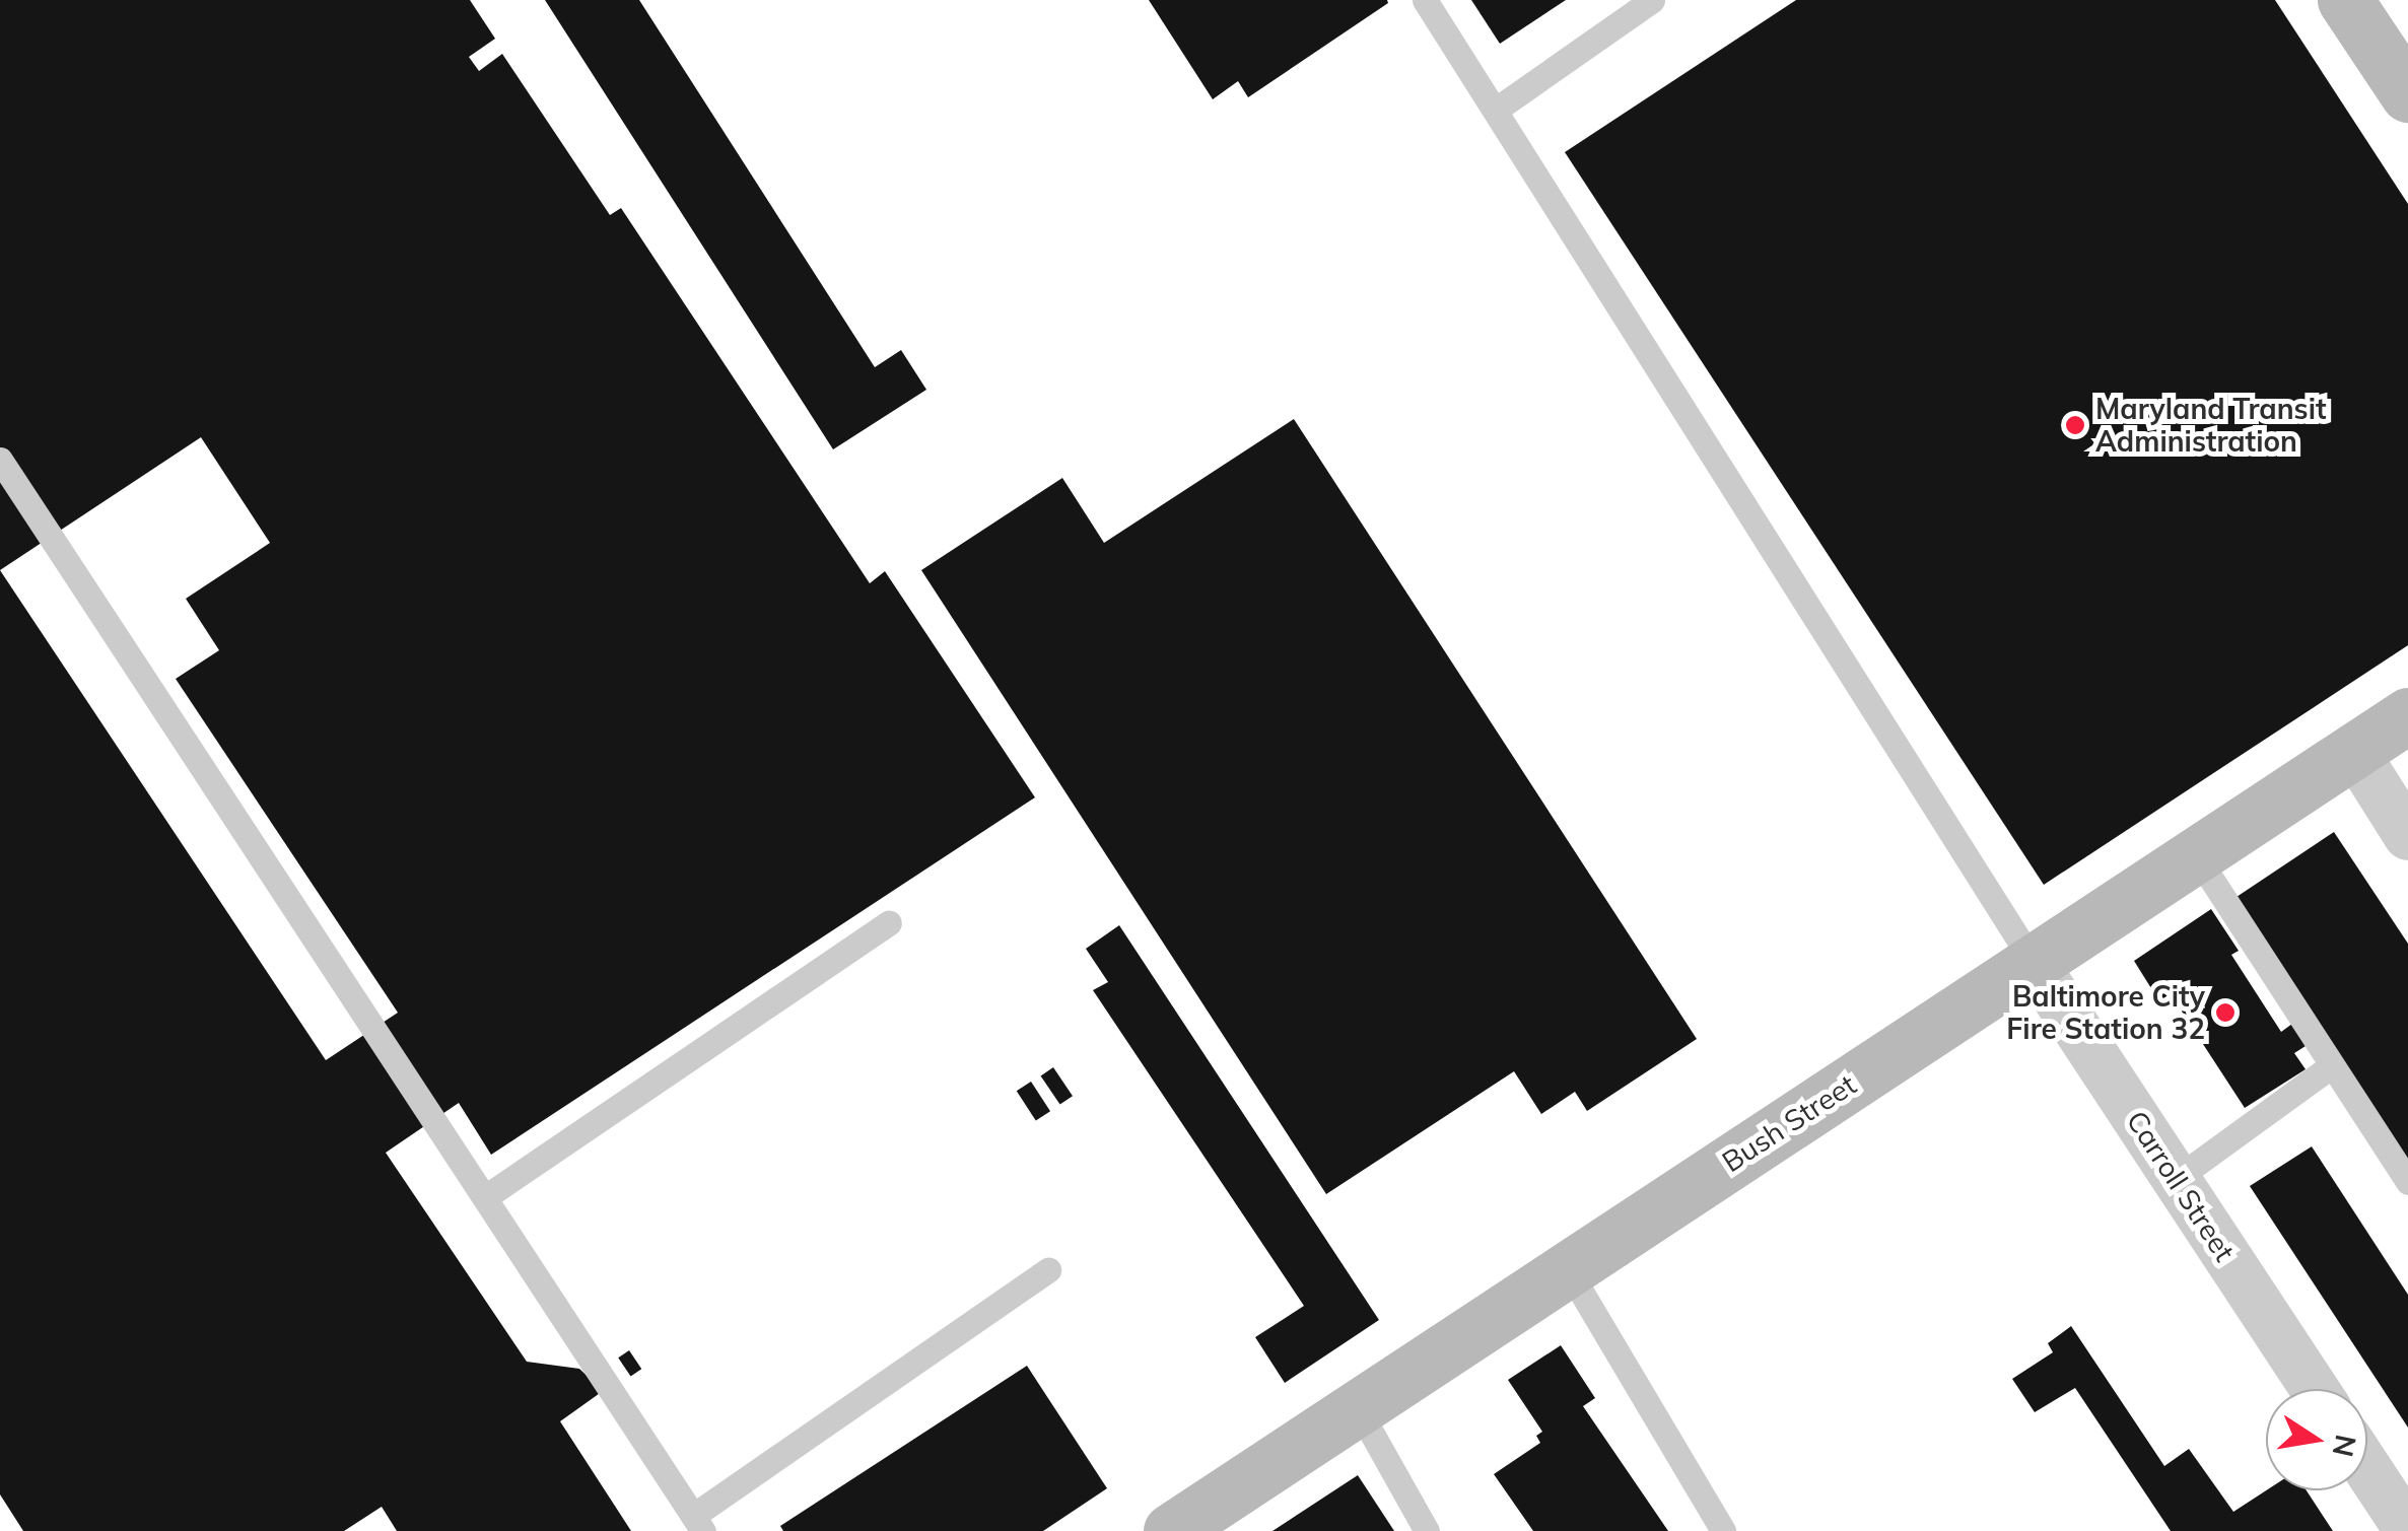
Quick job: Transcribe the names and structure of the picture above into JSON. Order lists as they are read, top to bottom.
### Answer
{
  "streets": {
    "street": ["Bush Street", "Carroll Street"]
  },
  "crossings": [
    ["Bush Street", "Carroll Street"]
  ],
  "places": ["Maryland Transit Administration", "Baltimore City Fire Station 32"],
  "north": "right"
}
